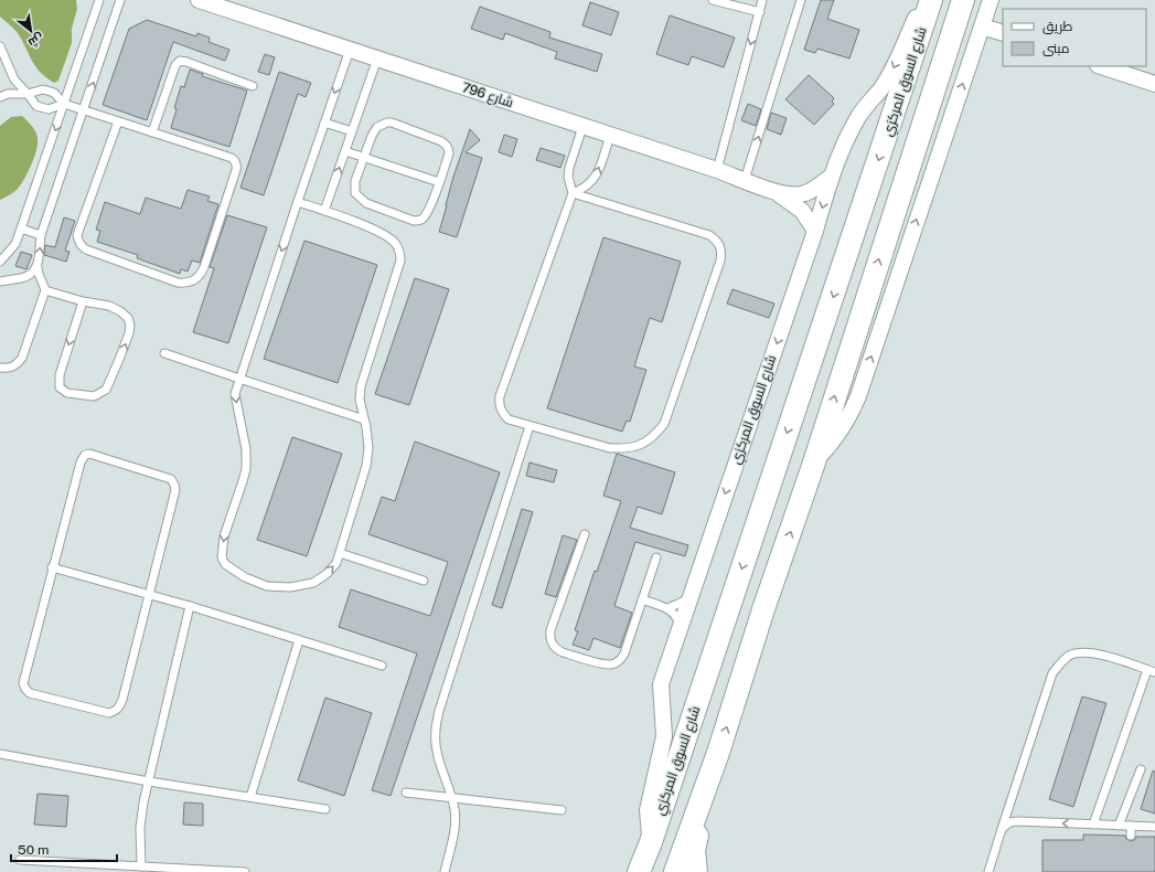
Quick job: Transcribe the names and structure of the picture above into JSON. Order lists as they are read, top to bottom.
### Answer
{
  "streets": {
    "main road": ["شارع السوق المركزي"],
    "street": ["شارع 796"]
  },
  "crossings": [
    ["شارع السوق المركزي", "شارع 796"]
  ],
  "legend": ["طريق", "مبنى"],
  "scale_bar": "50 m",
  "north": "bottom right"
}
